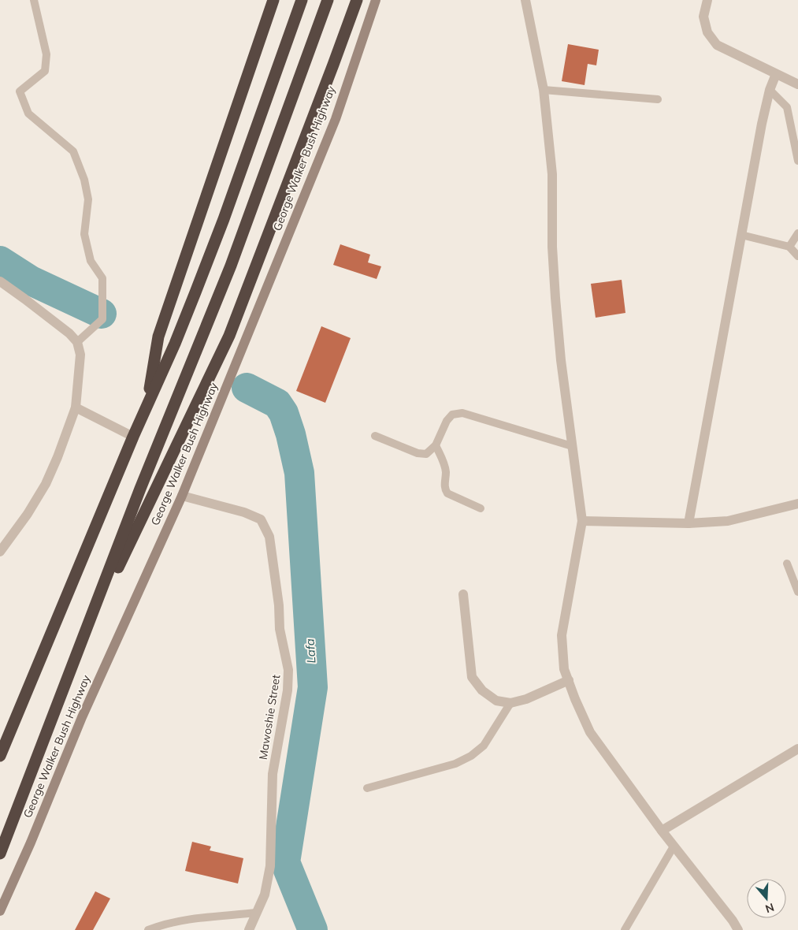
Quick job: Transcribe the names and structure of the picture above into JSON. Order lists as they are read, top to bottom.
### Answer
{
  "streets": {
    "highway": ["George Walker Bush Highway"],
    "street": ["Mawoshie Street"]
  },
  "crossings": [
    ["George Walker Bush Highway", "Mawoshie Street"]
  ],
  "water": ["Lafa"],
  "north": "bottom"
}
